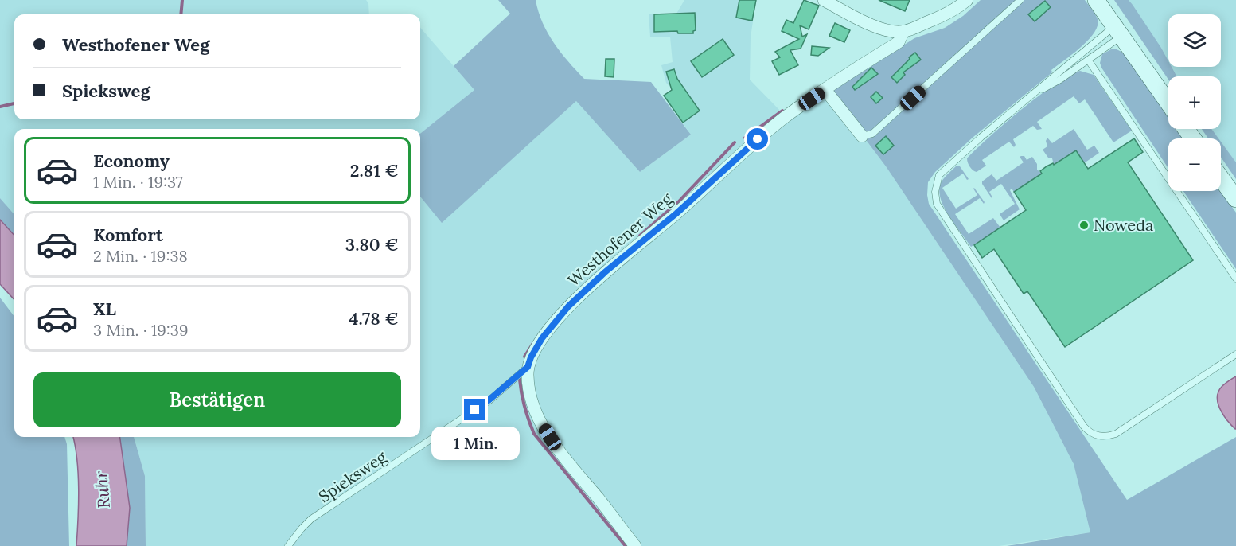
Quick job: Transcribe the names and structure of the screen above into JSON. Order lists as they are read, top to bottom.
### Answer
{
  "streets": {
    "street": ["Westhofener Weg"],
    "lane": ["Spieksweg"]
  },
  "crossings": [
    ["Westhofener Weg", "Spieksweg"]
  ],
  "water": ["Ruhr"],
  "places": ["Noweda"],
  "page": {
    "map_buttons": ["+", "−"],
    "banner": ["Westhofener Weg", "Spieksweg"],
    "list": [
      {
        "name": "Economy",
        "note": "1 Min. · 19:37",
        "value": "2.81 €"
      },
      {
        "name": "Komfort",
        "note": "2 Min. · 19:38",
        "value": "3.80 €"
      },
      {
        "name": "XL",
        "note": "3 Min. · 19:39",
        "value": "4.78 €"
      }
    ],
    "buttons": "Bestätigen",
    "bubble": "1 Min."
  }
}
